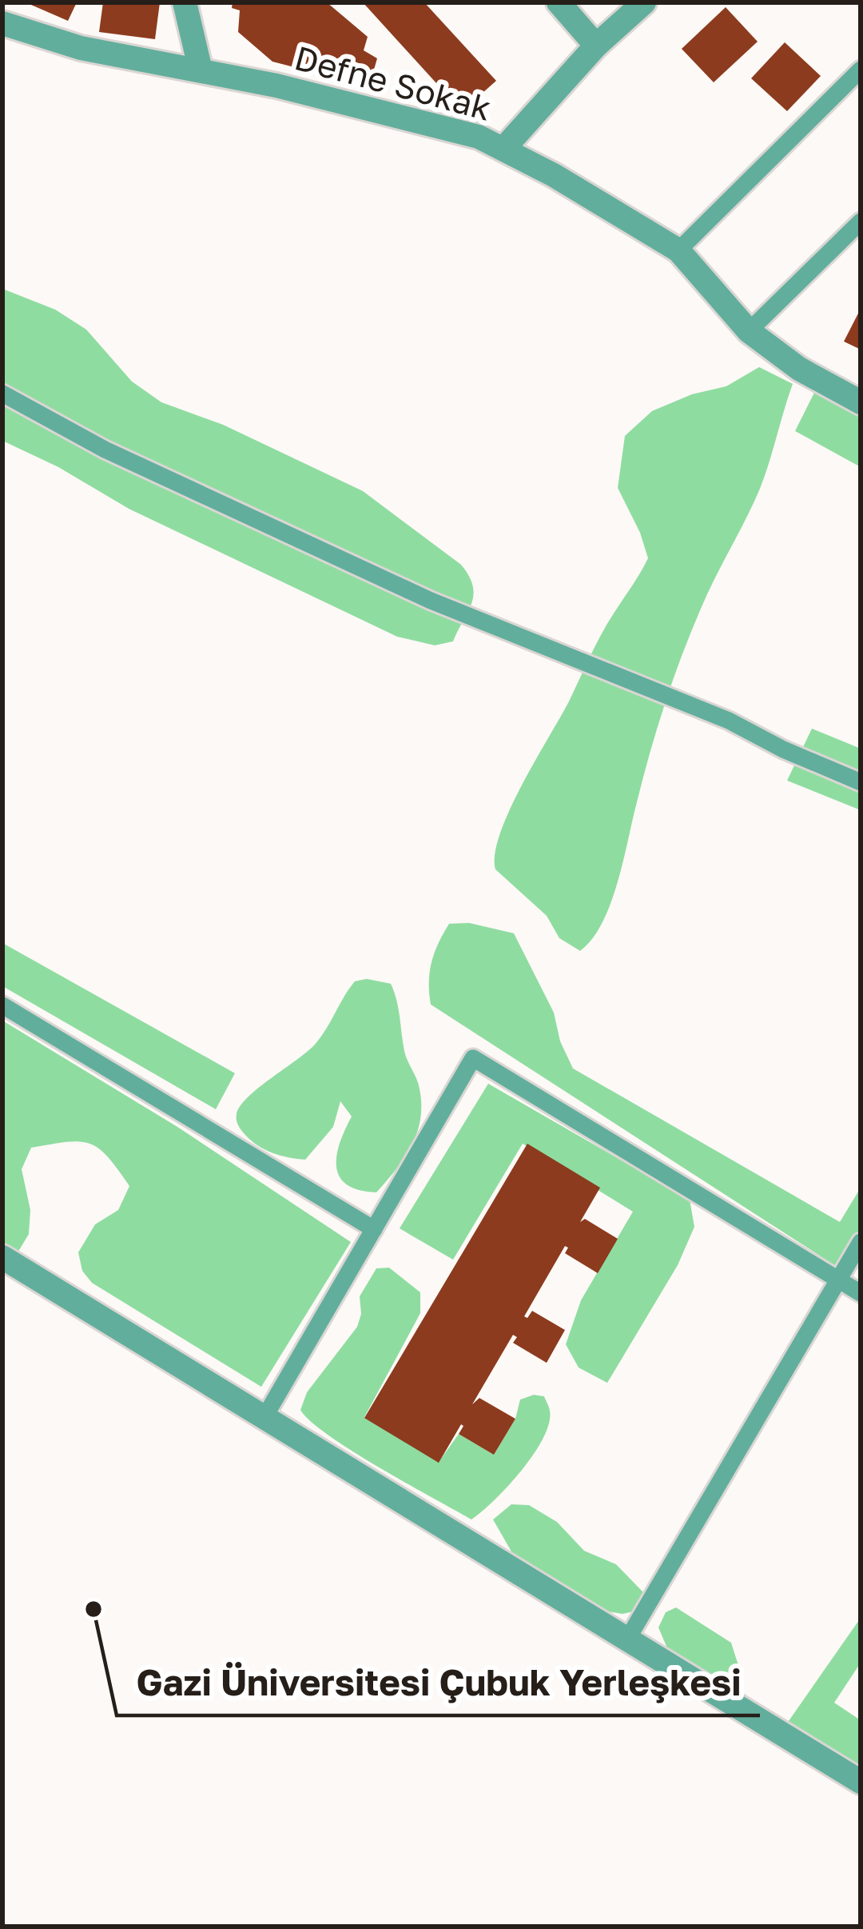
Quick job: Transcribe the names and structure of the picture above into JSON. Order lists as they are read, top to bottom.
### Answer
{
  "streets": {
    "street": ["Defne Sokak"]
  },
  "places": ["Gazi Üniversitesi Çubuk Yerleşkesi"]
}
